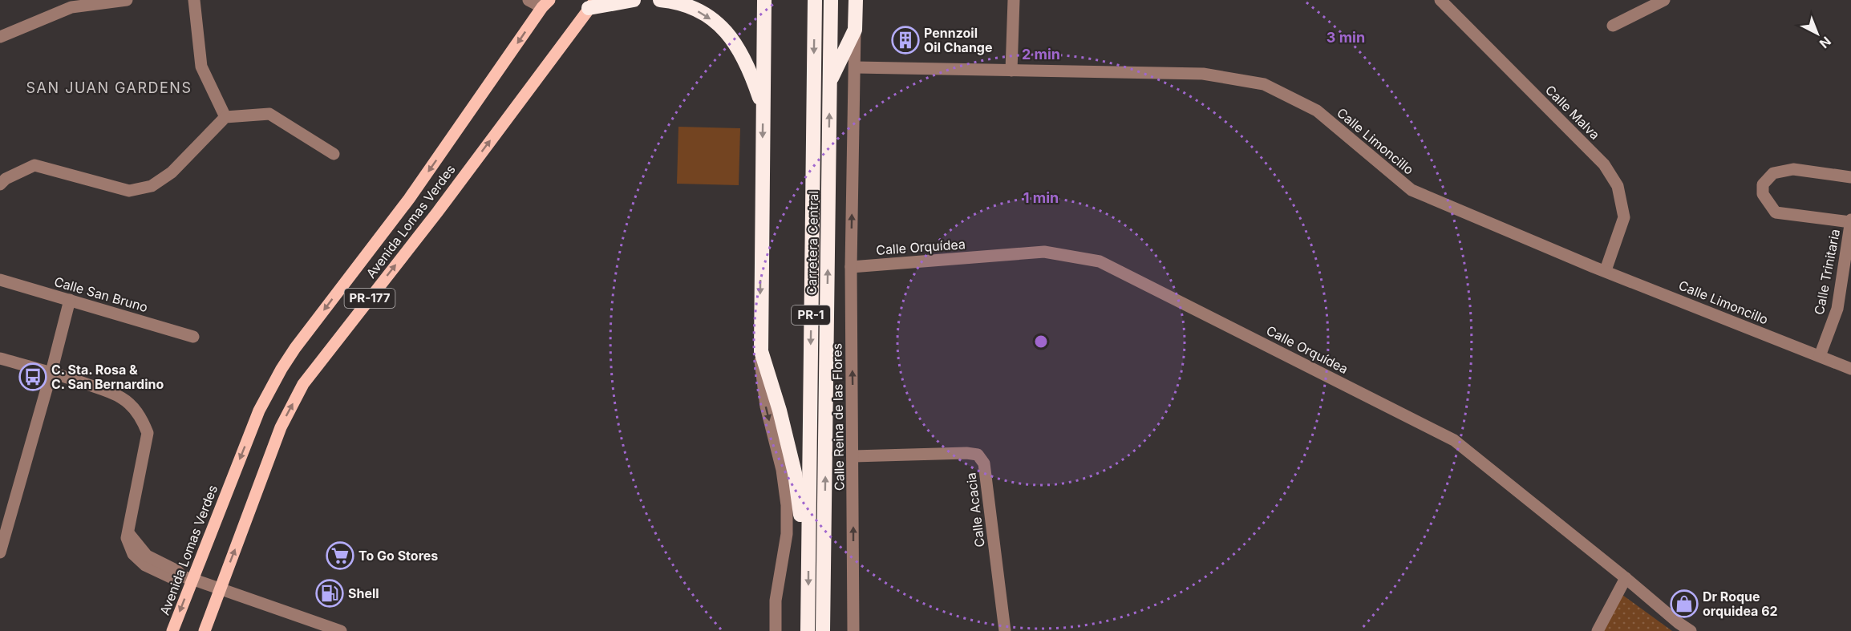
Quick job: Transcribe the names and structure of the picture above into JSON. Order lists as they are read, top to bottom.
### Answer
{
  "streets": {
    "highway": ["Carretera Central", "PR-1"],
    "main road": ["Avenida Lomas Verdes", "PR-177"],
    "street": [
      "Calle Malva",
      "Calle Limoncillo",
      "Calle Orquídea",
      "Calle Trinitaria",
      "Calle San Bruno",
      "Calle Reina de las Flores",
      "Calle Acacia"
    ]
  },
  "crossings": [
    ["Calle Malva", "Calle Limoncillo"],
    ["Calle Limoncillo", "Calle Trinitaria"],
    ["Calle Limoncillo", "Calle Reina de las Flores"],
    ["Calle Orquídea", "Calle Reina de las Flores"],
    ["Calle Reina de las Flores", "Calle Acacia"]
  ],
  "districts": ["SAN JUAN GARDENS"],
  "places": {
    "building": ["Pennzoil Oil Change"],
    "bus stop": ["C. Sta. Rosa & C. San Bernardino"],
    "supermarket": ["To Go Stores"],
    "fuel station": ["Shell"],
    "shop": ["Dr Roque orquidea 62"]
  },
  "north": "bottom right",
  "rings": ["3 min", "2 min", "1 min"]
}
